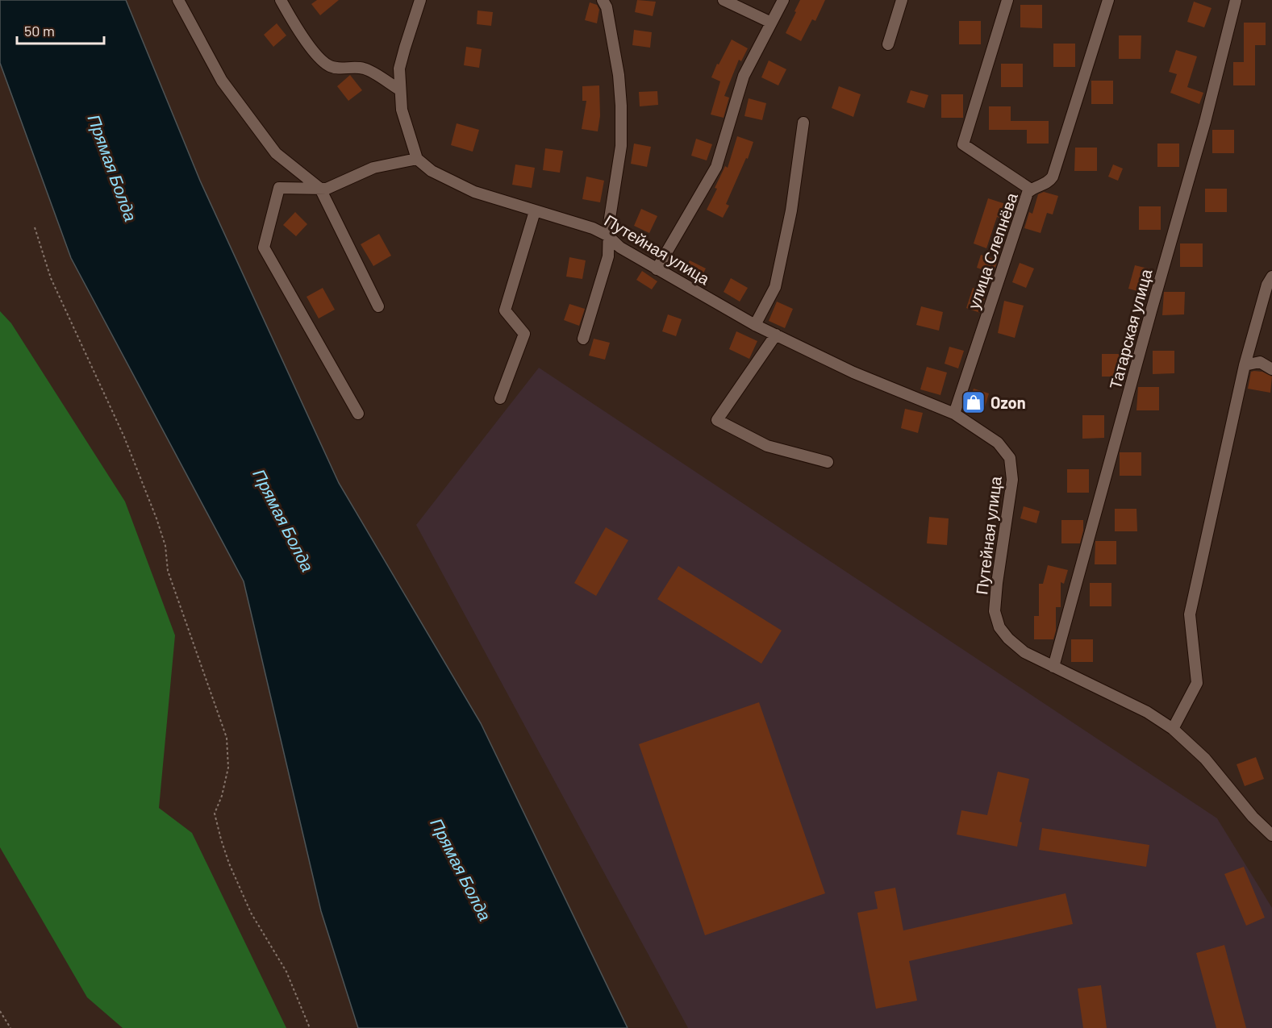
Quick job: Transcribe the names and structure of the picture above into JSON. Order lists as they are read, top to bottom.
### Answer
{
  "streets": {
    "street": ["Путейная улица", "улица Слепнёва", "Татарская улица"]
  },
  "crossings": [
    ["Путейная улица", "улица Слепнёва"],
    ["Путейная улица", "Татарская улица"]
  ],
  "water": ["Прямая Болда"],
  "places": {
    "shop": ["Ozon"]
  },
  "scale_bar": "50 m"
}
